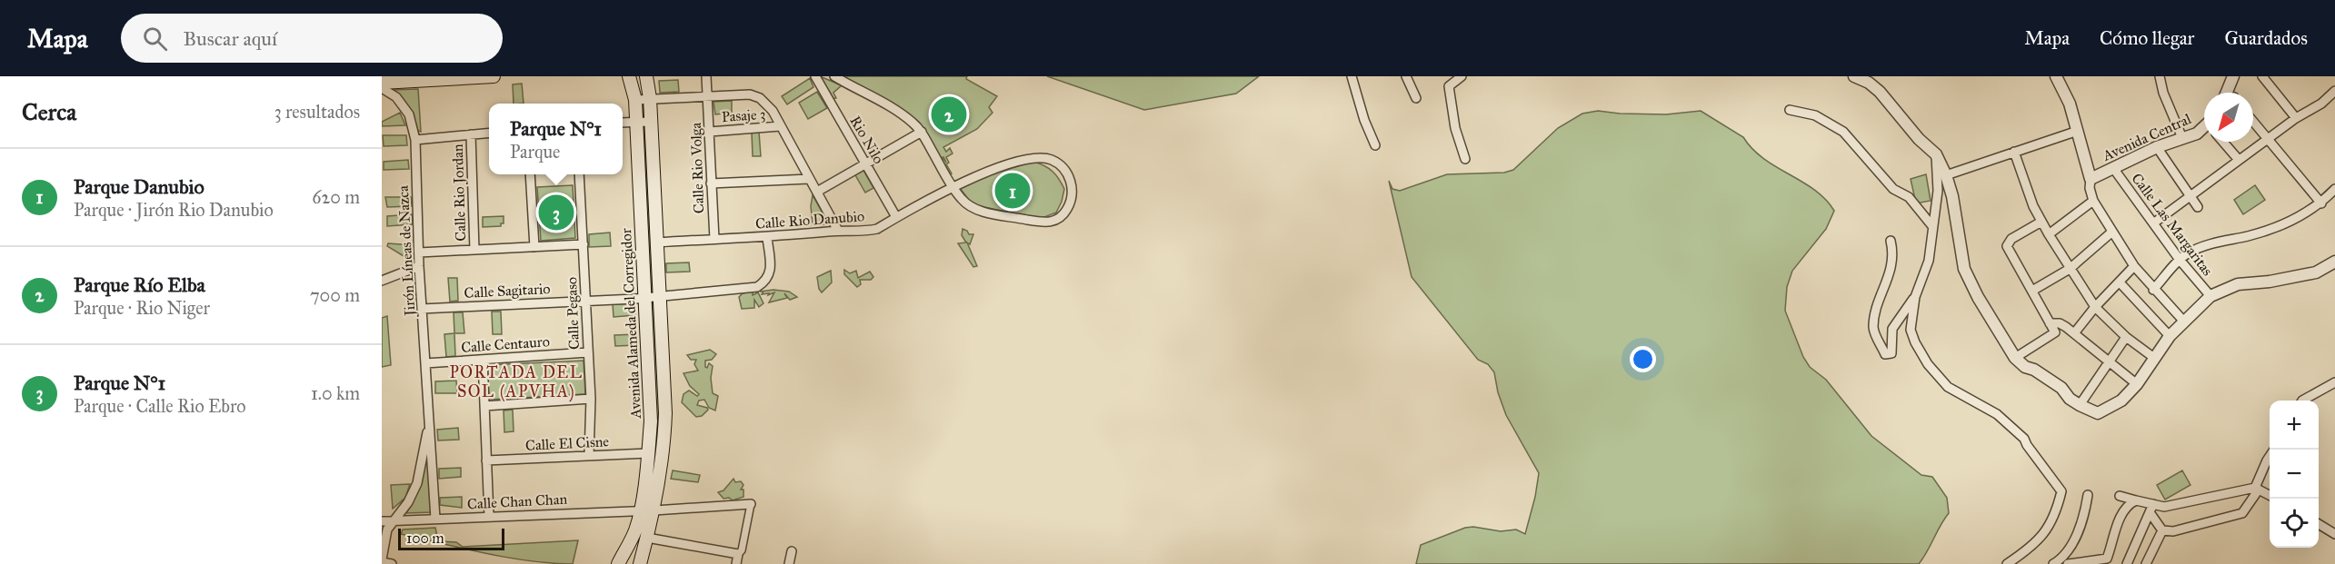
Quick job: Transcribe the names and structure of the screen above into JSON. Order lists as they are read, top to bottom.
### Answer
{
  "streets": {
    "main road": ["Avenida Alameda del Corregidor"],
    "street": [
      "Pasaje 3",
      "Avenida Central",
      "Rio Nilo",
      "Calle Rio Volga",
      "Calle Rio Jordan",
      "Calle Rio Danubio",
      "Calle Las Margaritas",
      "Jirón Líneas de Nazca",
      "Calle Sagitario",
      "Calle Pegaso",
      "Calle Centauro",
      "Calle El Cisne",
      "Calle Chan Chan"
    ]
  },
  "crossings": [
    ["Pasaje 3", "Calle Rio Volga"],
    ["Avenida Central", "Calle Las Margaritas"],
    ["Rio Nilo", "Calle Rio Danubio"],
    ["Calle Rio Volga", "Calle Rio Danubio"],
    ["Calle Rio Danubio", "Calle Sagitario"],
    ["Calle Rio Danubio", "Avenida Alameda del Corregidor"],
    ["Jirón Líneas de Nazca", "Calle Sagitario"],
    ["Jirón Líneas de Nazca", "Calle Centauro"],
    ["Jirón Líneas de Nazca", "Calle Chan Chan"],
    ["Calle Sagitario", "Calle Pegaso"],
    ["Calle Sagitario", "Avenida Alameda del Corregidor"],
    ["Calle Pegaso", "Calle Centauro"],
    ["Calle Pegaso", "Calle El Cisne"],
    ["Avenida Alameda del Corregidor", "Calle El Cisne"],
    ["Avenida Alameda del Corregidor", "Calle Chan Chan"]
  ],
  "districts": ["PORTADA DEL SOL (APVHA)"],
  "scale_bar": "100 m",
  "north": "bottom left",
  "page": {
    "header": "Mapa",
    "search": "Buscar aquí",
    "nav": ["Mapa", "Cómo llegar", "Guardados"],
    "heading": ["Cerca", "3 resultados"],
    "pins": ["2", "1", "3"],
    "popup": ["Parque N°1", "Parque"],
    "list": [
      {
        "mark": "1",
        "name": "Parque Danubio",
        "note": "Parque · Jirón Rio Danubio",
        "value": "620 m"
      },
      {
        "mark": "2",
        "name": "Parque Río Elba",
        "note": "Parque · Rio Niger",
        "value": "700 m"
      },
      {
        "mark": "3",
        "name": "Parque N°1",
        "note": "Parque · Calle Rio Ebro",
        "value": "1.0 km"
      }
    ],
    "map_buttons": ["+", "−"],
    "scale": "100 m"
  }
}
